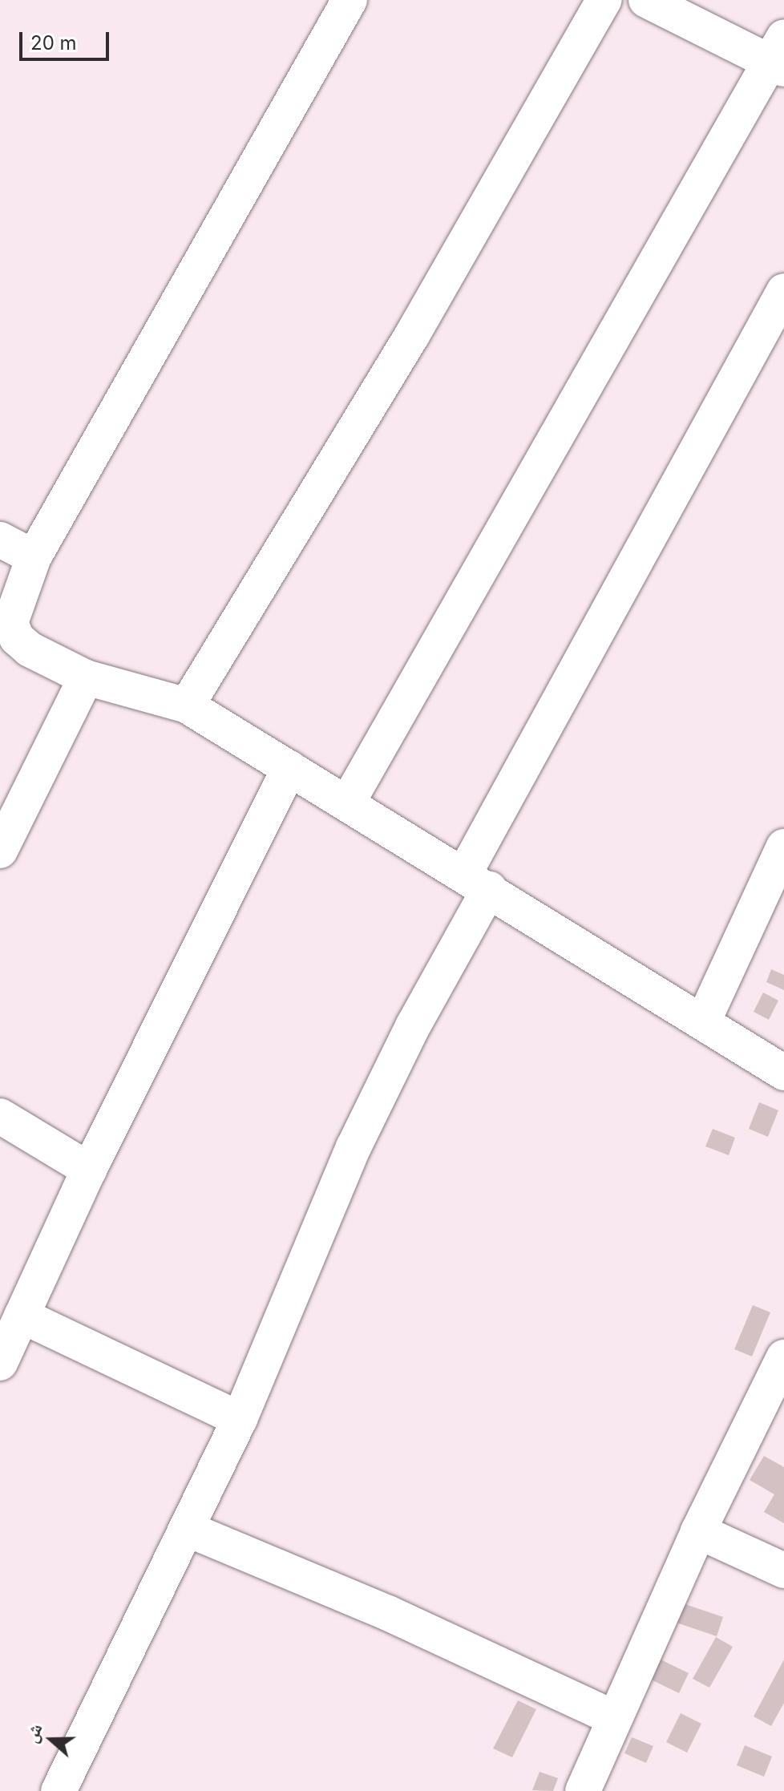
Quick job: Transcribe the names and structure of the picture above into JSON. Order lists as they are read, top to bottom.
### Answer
{
  "scale_bar": "20 m",
  "north": "left"
}
